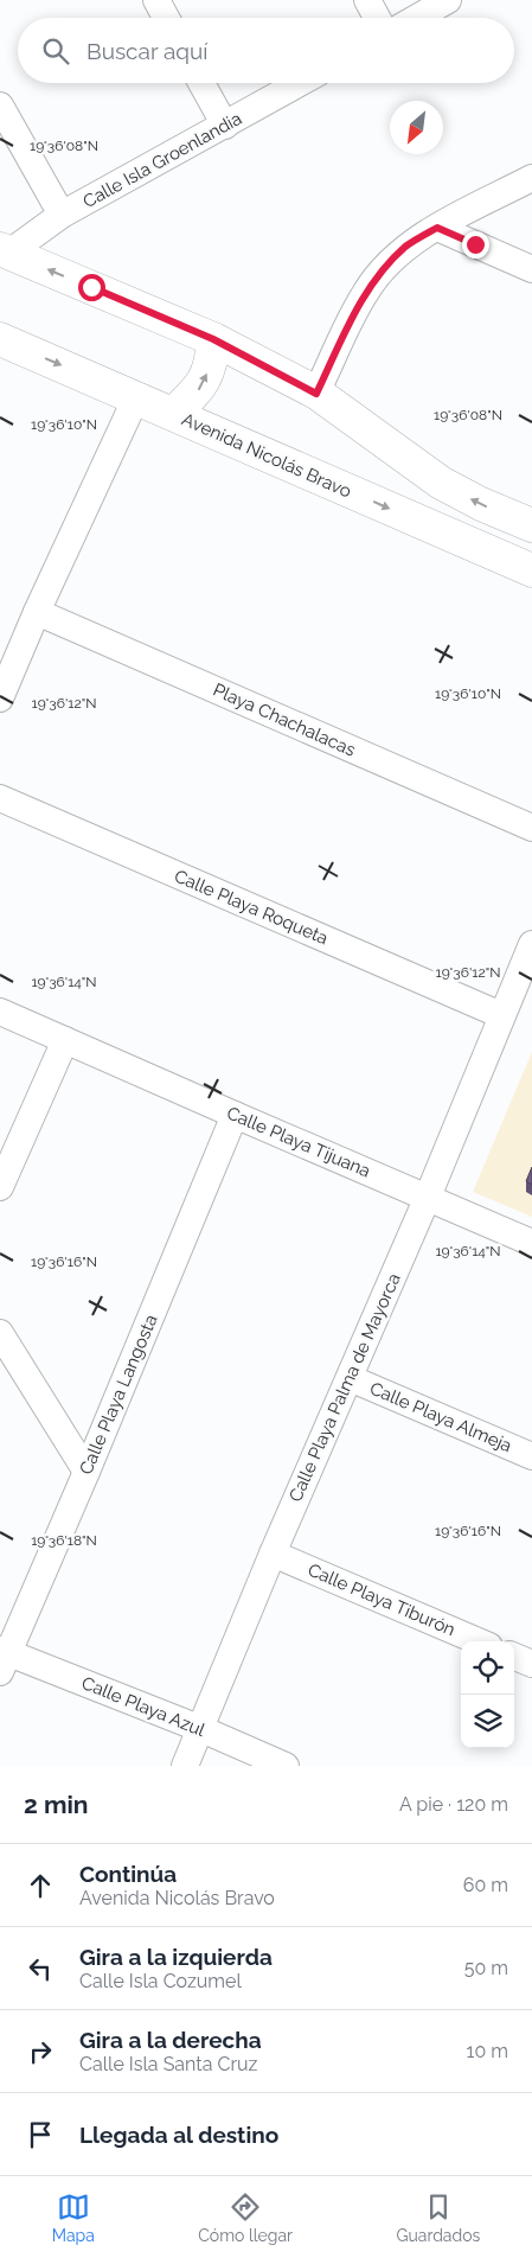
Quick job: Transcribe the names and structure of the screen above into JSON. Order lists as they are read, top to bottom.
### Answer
{
  "streets": {
    "street": [
      "Calle Isla Groenlandia",
      "Avenida Nicolás Bravo",
      "Playa Chachalacas",
      "Calle Playa Roqueta",
      "Calle Playa Tijuana",
      "Calle Playa Palma de Mayorca",
      "Calle Playa Langosta",
      "Calle Playa Almeja",
      "Calle Playa Tiburón",
      "Calle Playa Azul"
    ]
  },
  "crossings": [
    ["Calle Playa Roqueta", "Calle Playa Palma de Mayorca"],
    ["Calle Playa Tijuana", "Calle Playa Palma de Mayorca"],
    ["Calle Playa Tijuana", "Calle Playa Langosta"],
    ["Calle Playa Palma de Mayorca", "Calle Playa Almeja"],
    ["Calle Playa Palma de Mayorca", "Calle Playa Tiburón"],
    ["Calle Playa Palma de Mayorca", "Calle Playa Azul"],
    ["Calle Playa Langosta", "Calle Playa Azul"]
  ],
  "north": "bottom left",
  "page": {
    "search": "Buscar aquí",
    "heading": ["2 min", "A pie · 120 m"],
    "list": [
      ["Continúa", "Avenida Nicolás Bravo", "60 m"],
      ["Gira a la izquierda", "Calle Isla Cozumel", "50 m"],
      ["Gira a la derecha", "Calle Isla Santa Cruz", "10 m"],
      "Llegada al destino"
    ],
    "nav": ["Mapa", "Cómo llegar", "Guardados"]
  },
  "coordinates": [
    "19°36'08\"N",
    "19°36'10\"N",
    "19°36'12\"N",
    "19°36'14\"N",
    "19°36'16\"N",
    "19°36'18\"N"
  ]
}
